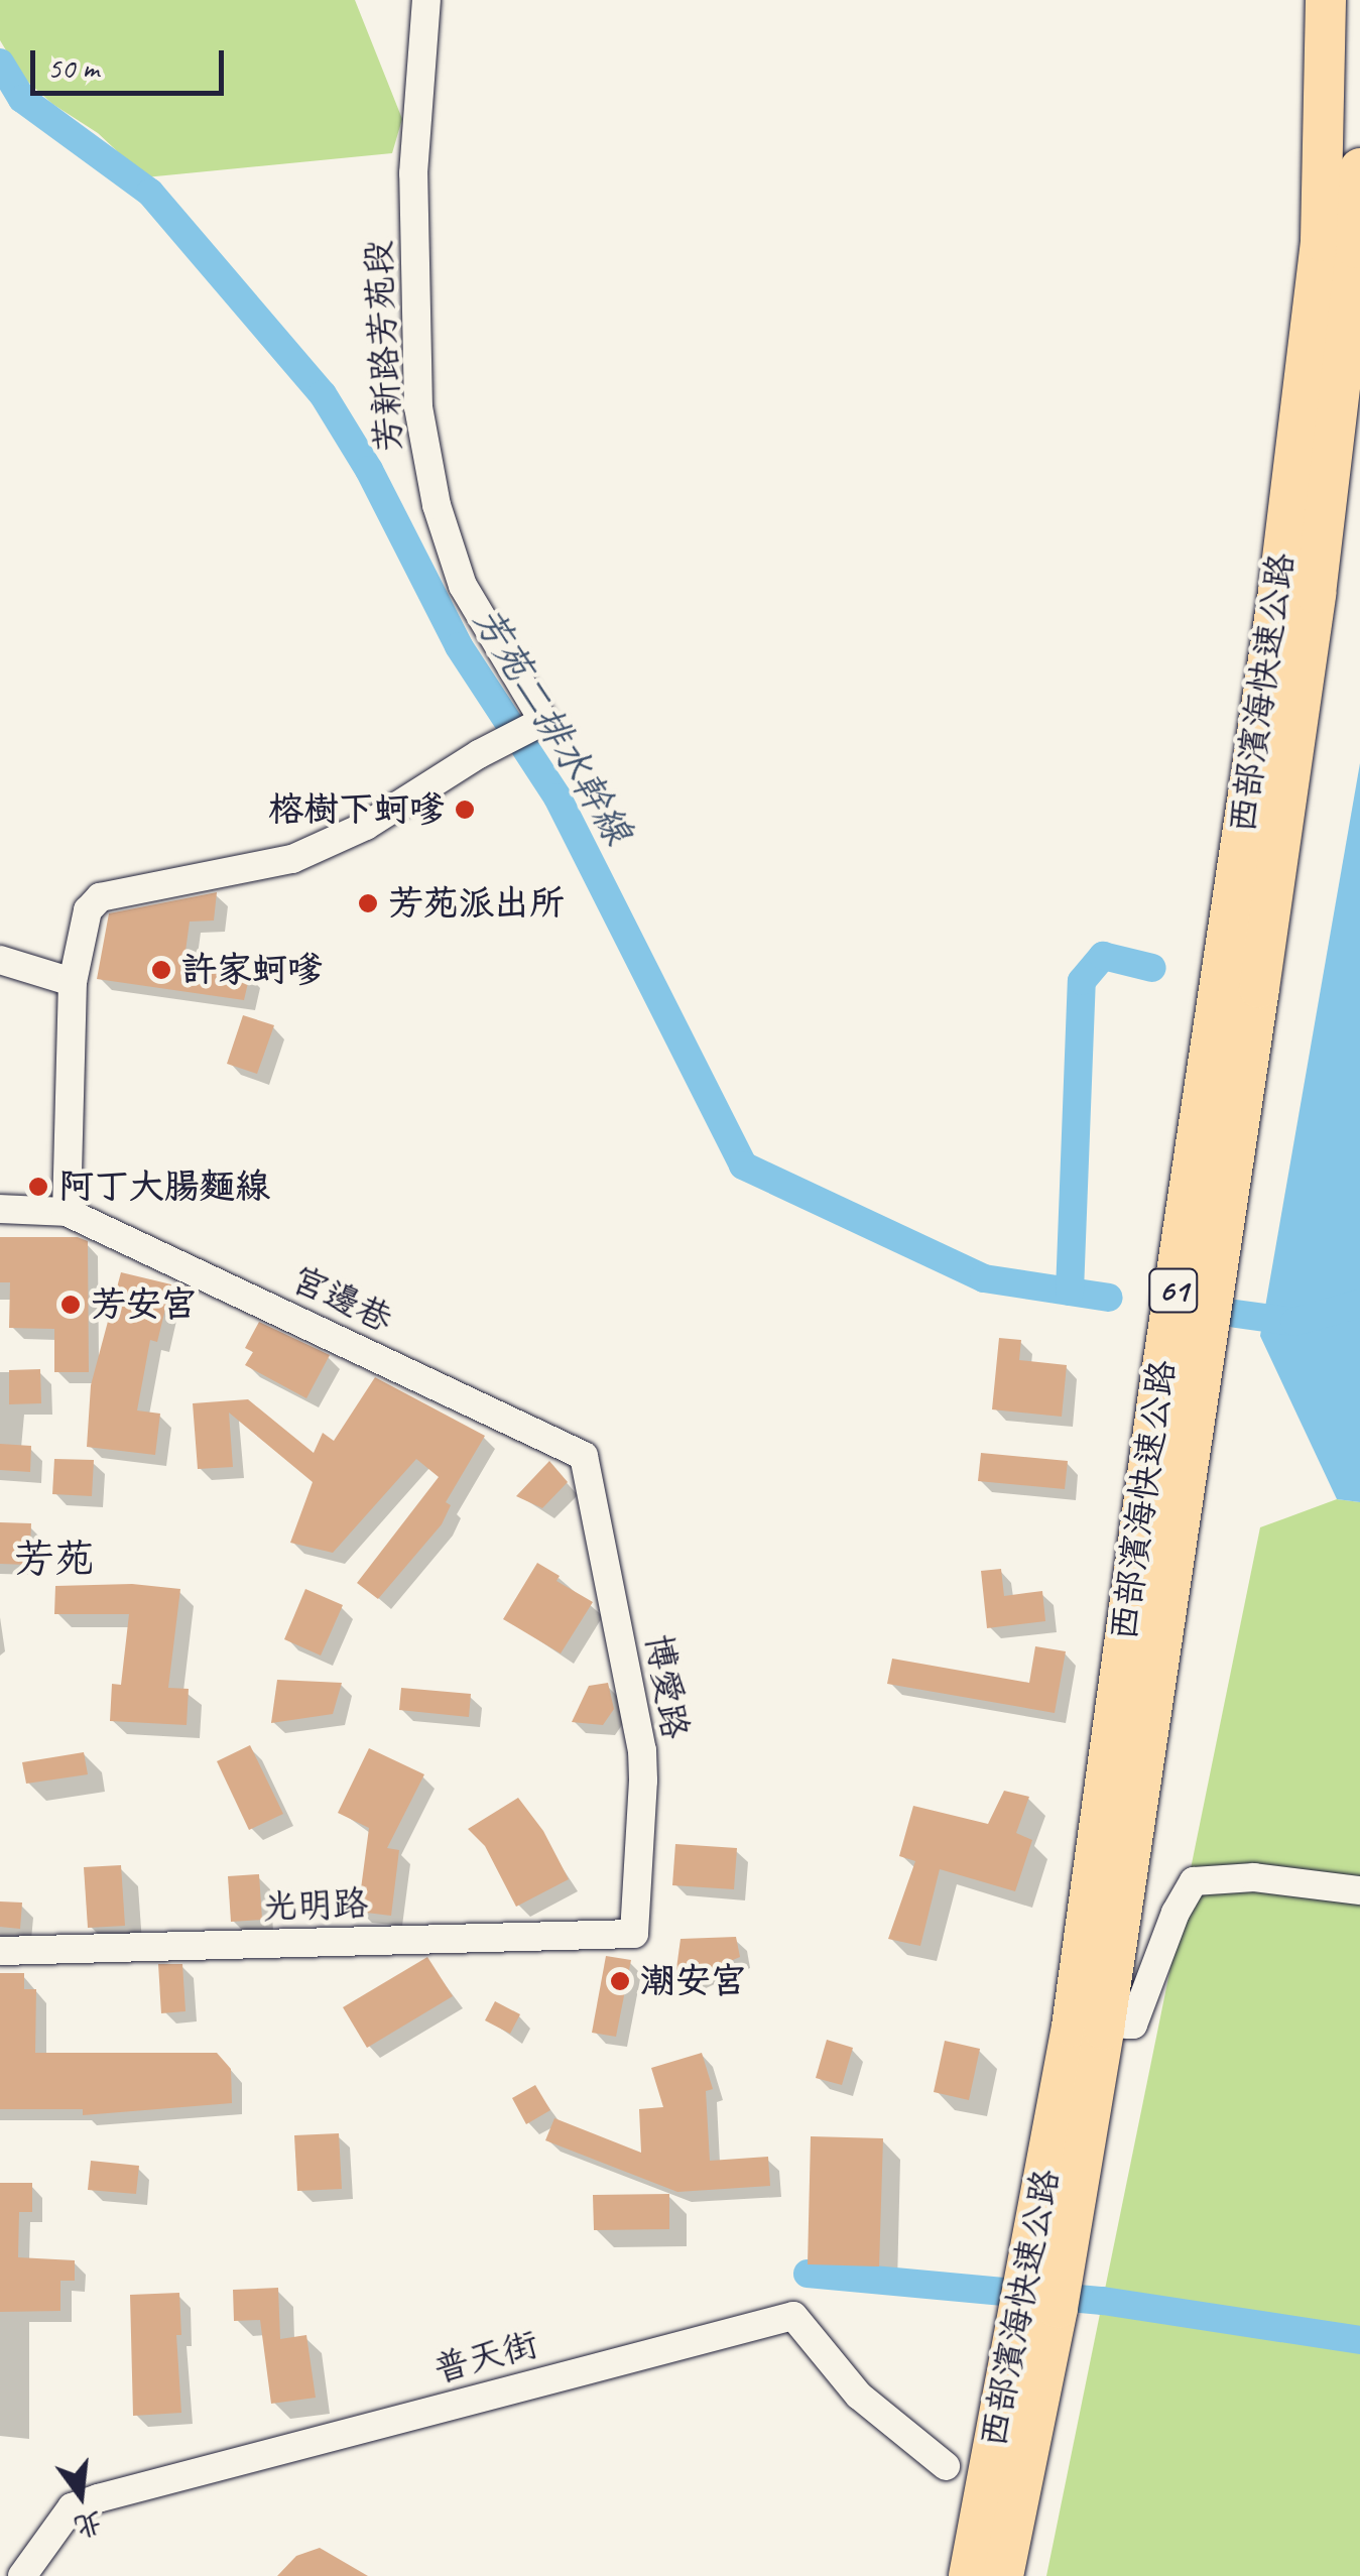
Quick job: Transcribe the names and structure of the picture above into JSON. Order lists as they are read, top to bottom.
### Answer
{
  "streets": {
    "highway": ["西部濱海快速公路", "61"],
    "street": [
      "芳新路芳苑段",
      "宮邊巷",
      "博愛路",
      "光明路",
      "普天街"
    ]
  },
  "crossings": [
    ["宮邊巷", "博愛路"],
    ["博愛路", "光明路"]
  ],
  "districts": ["芳苑"],
  "water": ["芳苑二排水幹線"],
  "places": [
    "榕樹下蚵嗲",
    "芳苑派出所",
    "許家蚵嗲",
    "阿丁大腸麵線",
    "芳安宮",
    "潮安宮"
  ],
  "scale_bar": "50 m",
  "north": "bottom"
}
